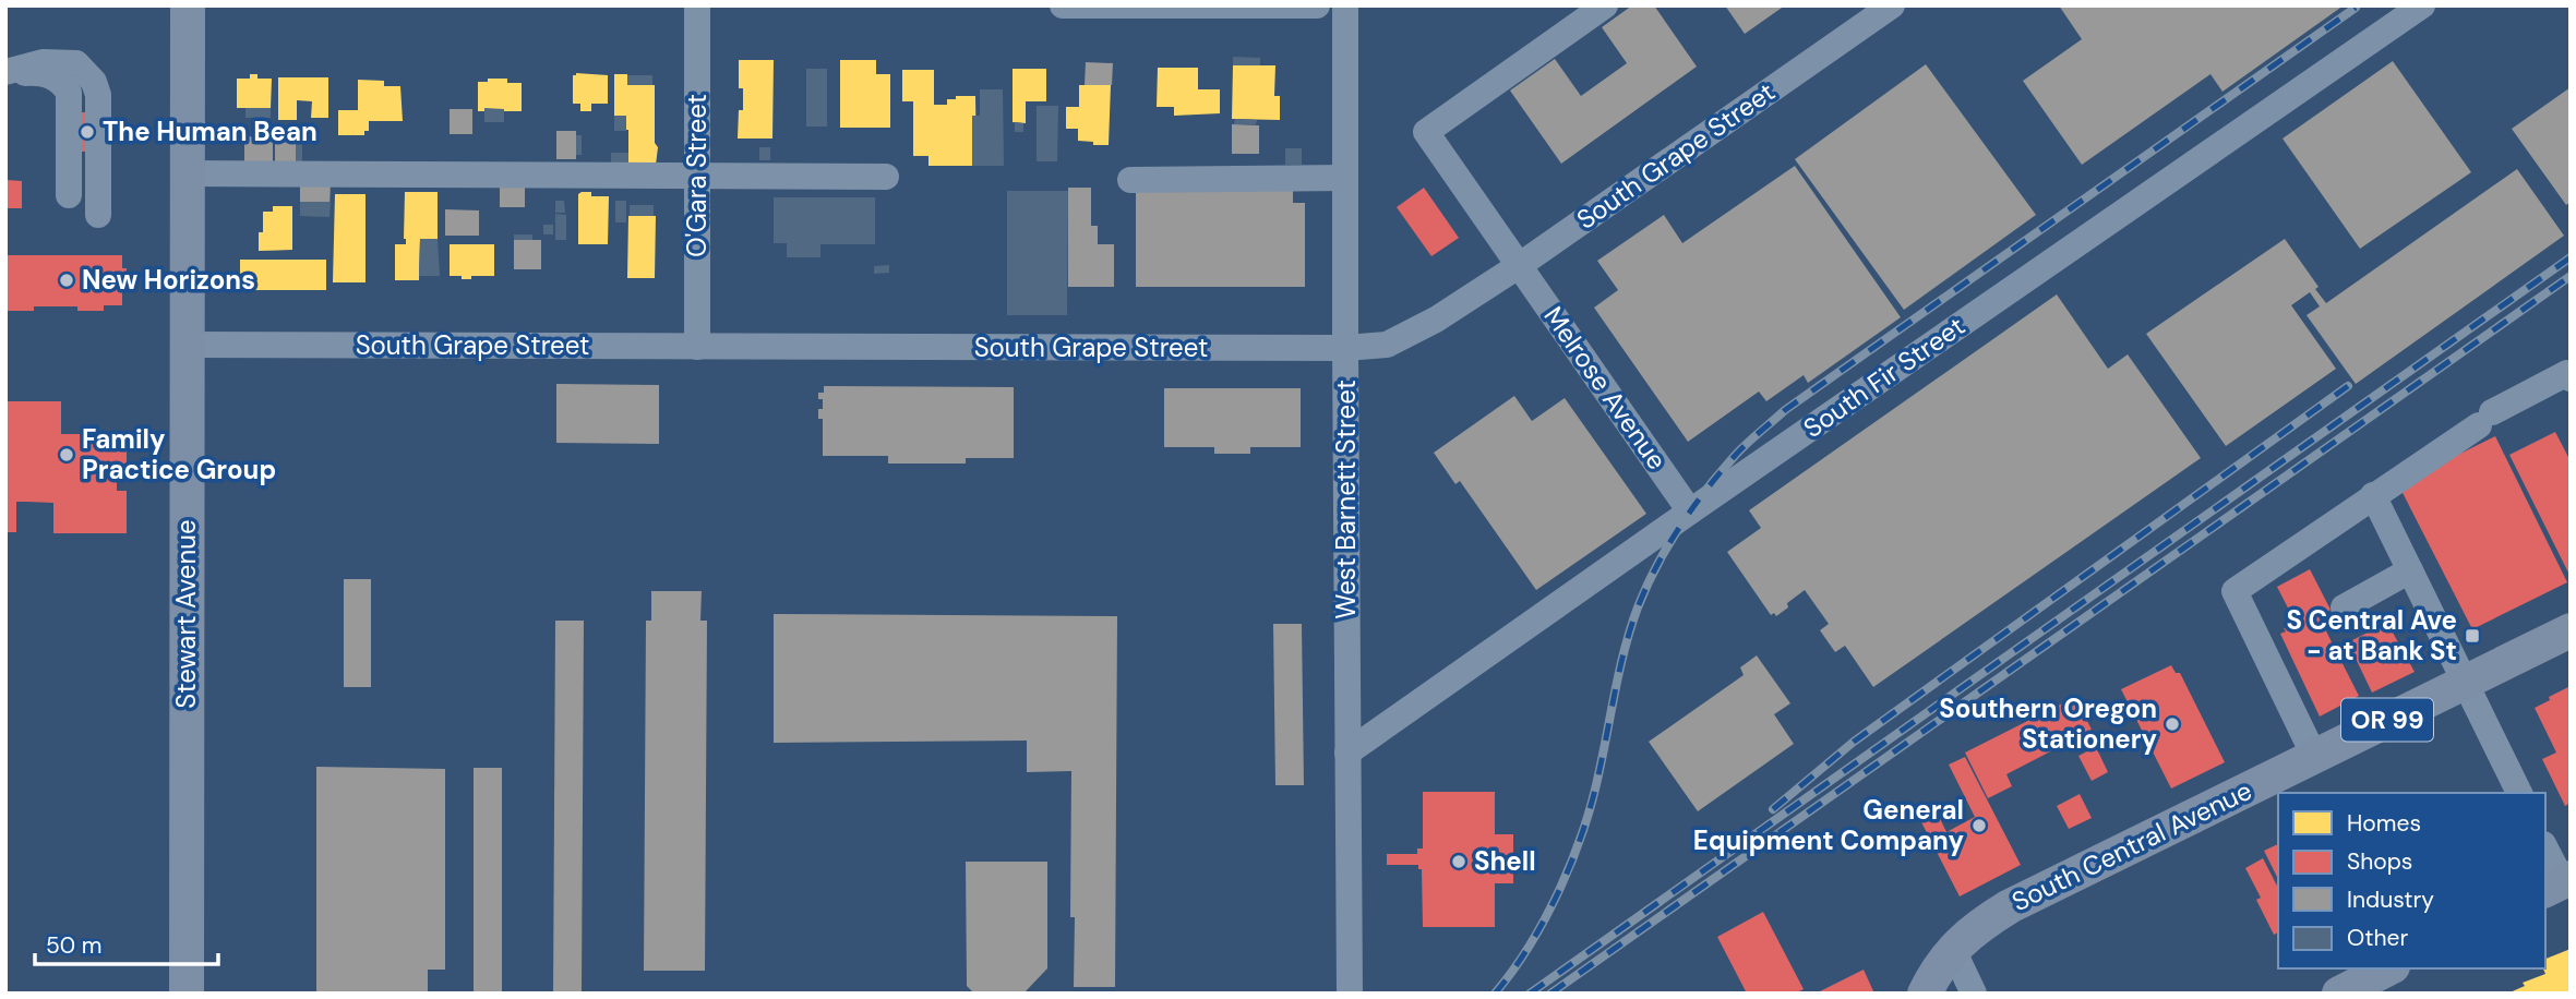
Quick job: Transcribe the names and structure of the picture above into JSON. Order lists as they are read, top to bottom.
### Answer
{
  "streets": {
    "main road": ["Stewart Avenue", "OR 99", "South Central Avenue"],
    "street": [
      "South Grape Street",
      "O'Gara Street",
      "South Fir Street",
      "Melrose Avenue",
      "West Barnett Street"
    ]
  },
  "crossings": [
    ["South Grape Street", "O'Gara Street"],
    ["South Grape Street", "Melrose Avenue"],
    ["South Grape Street", "West Barnett Street"],
    ["South Grape Street", "Stewart Avenue"],
    ["South Fir Street", "Melrose Avenue"],
    ["South Fir Street", "West Barnett Street"]
  ],
  "places": {
    "other": [
      "The Human Bean",
      "New Horizons",
      "Family Practice Group",
      "Southern Oregon Stationery",
      "General Equipment Company",
      "Shell"
    ],
    "transit": ["S Central Ave - at Bank St"]
  },
  "legend": [
    "Homes",
    "Shops",
    "Industry",
    "Other"
  ],
  "scale_bar": "50 m"
}
